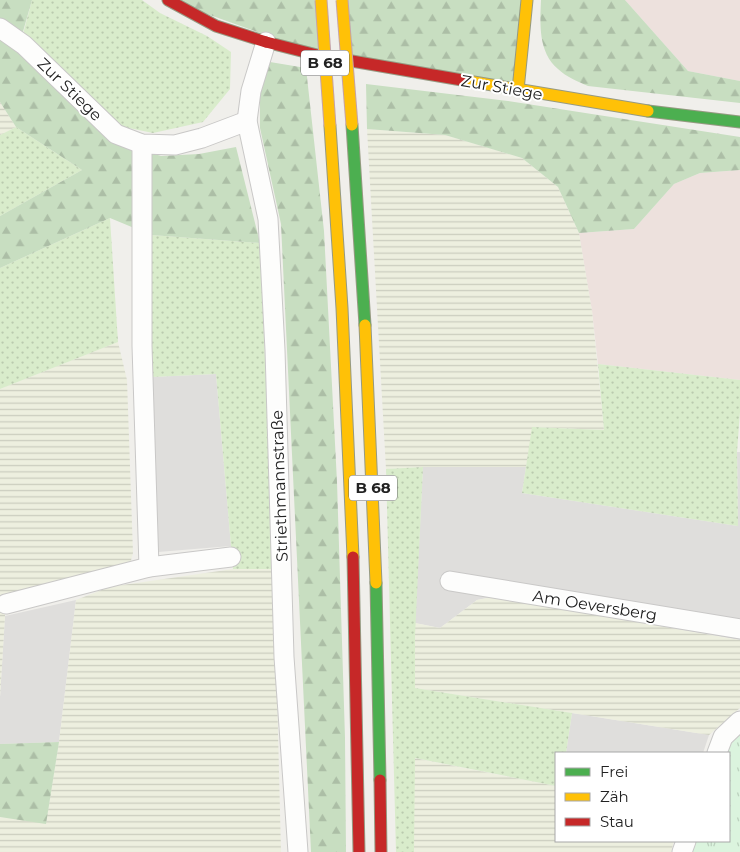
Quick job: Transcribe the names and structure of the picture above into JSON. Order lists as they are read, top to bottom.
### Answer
{
  "streets": {
    "main road": ["B 68", "Zur Stiege"],
    "street": ["Striethmannstraße", "Am Oeversberg"]
  },
  "crossings": [
    ["Zur Stiege", "Striethmannstraße"]
  ],
  "legend": ["Frei", "Zäh", "Stau"]
}
